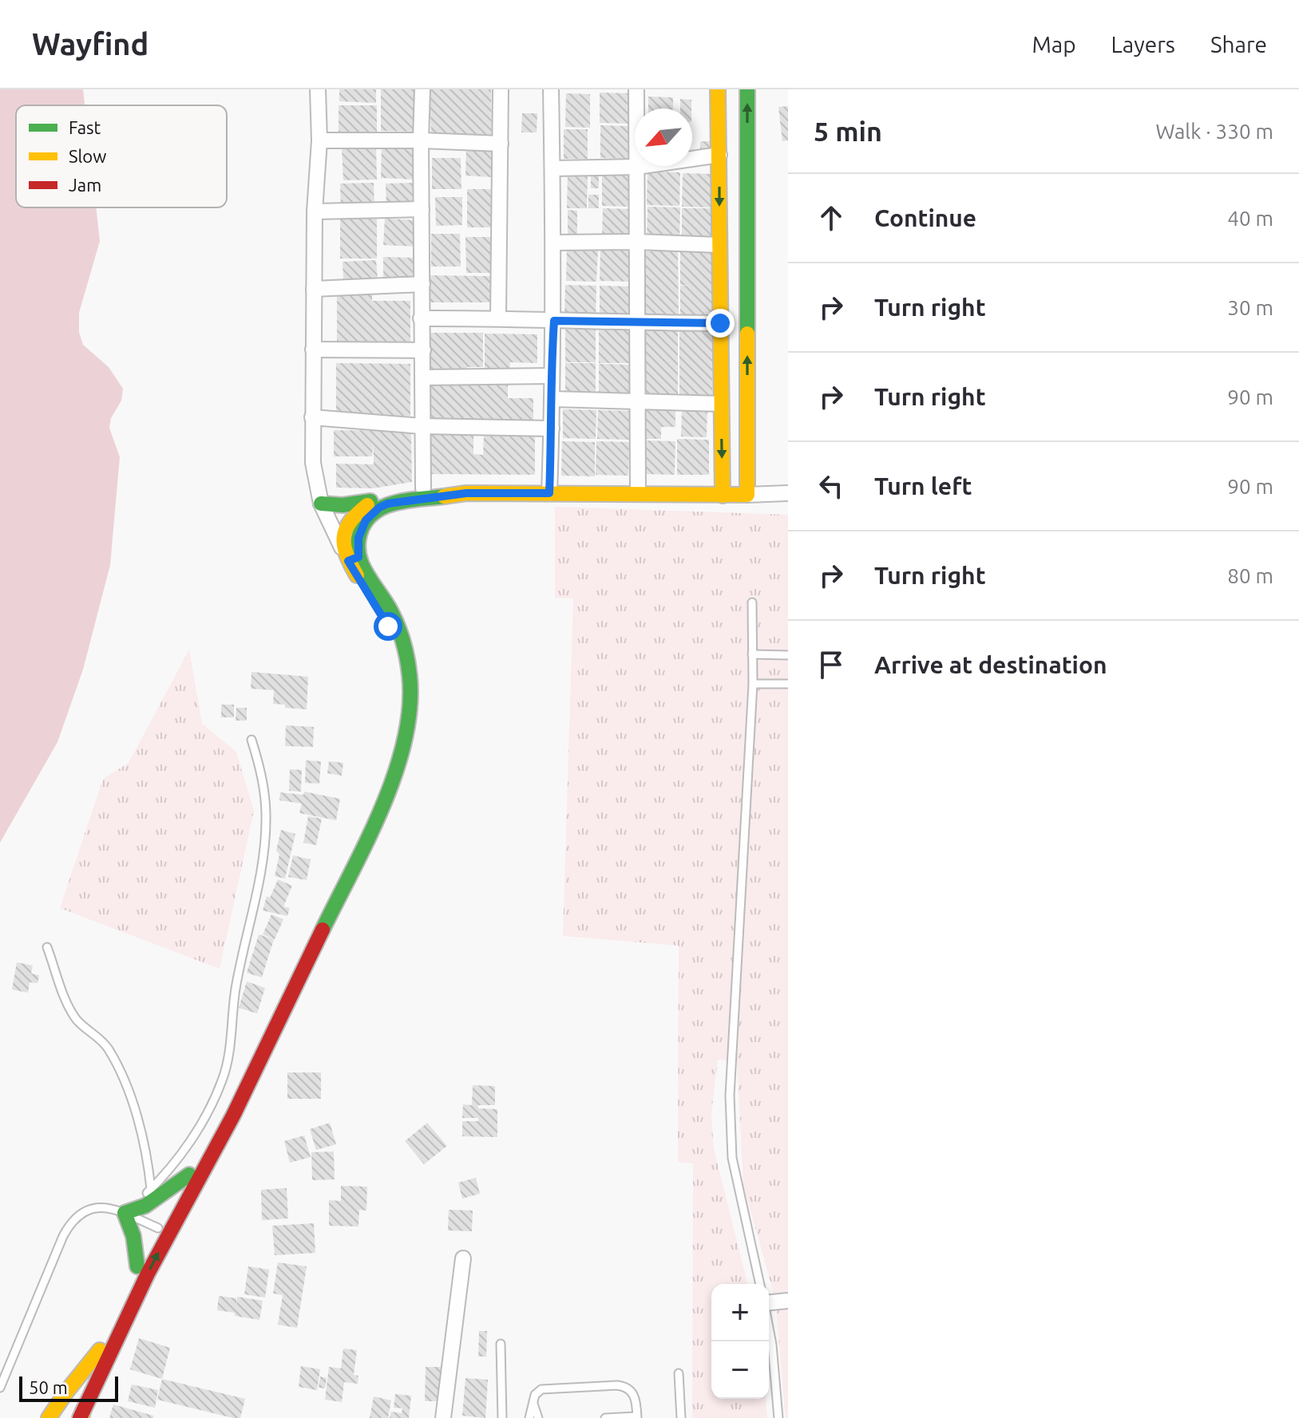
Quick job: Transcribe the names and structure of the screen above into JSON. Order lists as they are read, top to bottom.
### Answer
{
  "legend": ["Fast", "Slow", "Jam"],
  "scale_bar": "50 m",
  "north": "bottom left",
  "page": {
    "header": "Wayfind",
    "nav": ["Map", "Layers", "Share"],
    "heading": ["5 min", "Walk · 330 m"],
    "list": [
      ["Continue", "40 m"],
      ["Turn right", "30 m"],
      ["Turn right", "90 m"],
      ["Turn left", "90 m"],
      ["Turn right", "80 m"],
      "Arrive at destination"
    ],
    "map_buttons": ["+", "−"],
    "scale": "50 m"
  }
}
